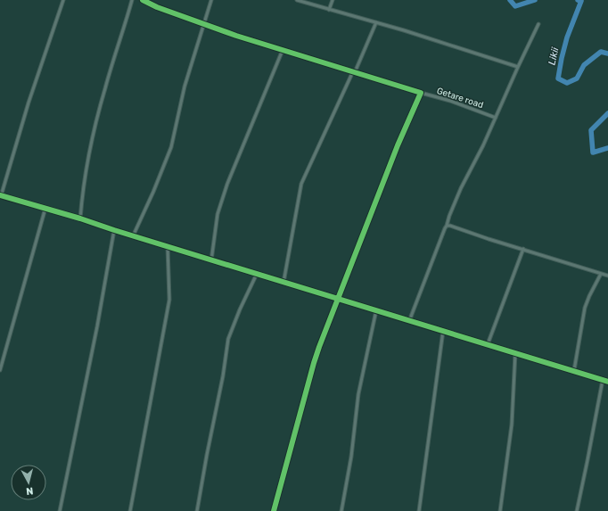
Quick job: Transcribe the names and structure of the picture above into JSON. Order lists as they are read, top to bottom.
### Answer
{
  "streets": {
    "street": ["Getare road"]
  },
  "water": ["Likii"],
  "north": "bottom"
}
